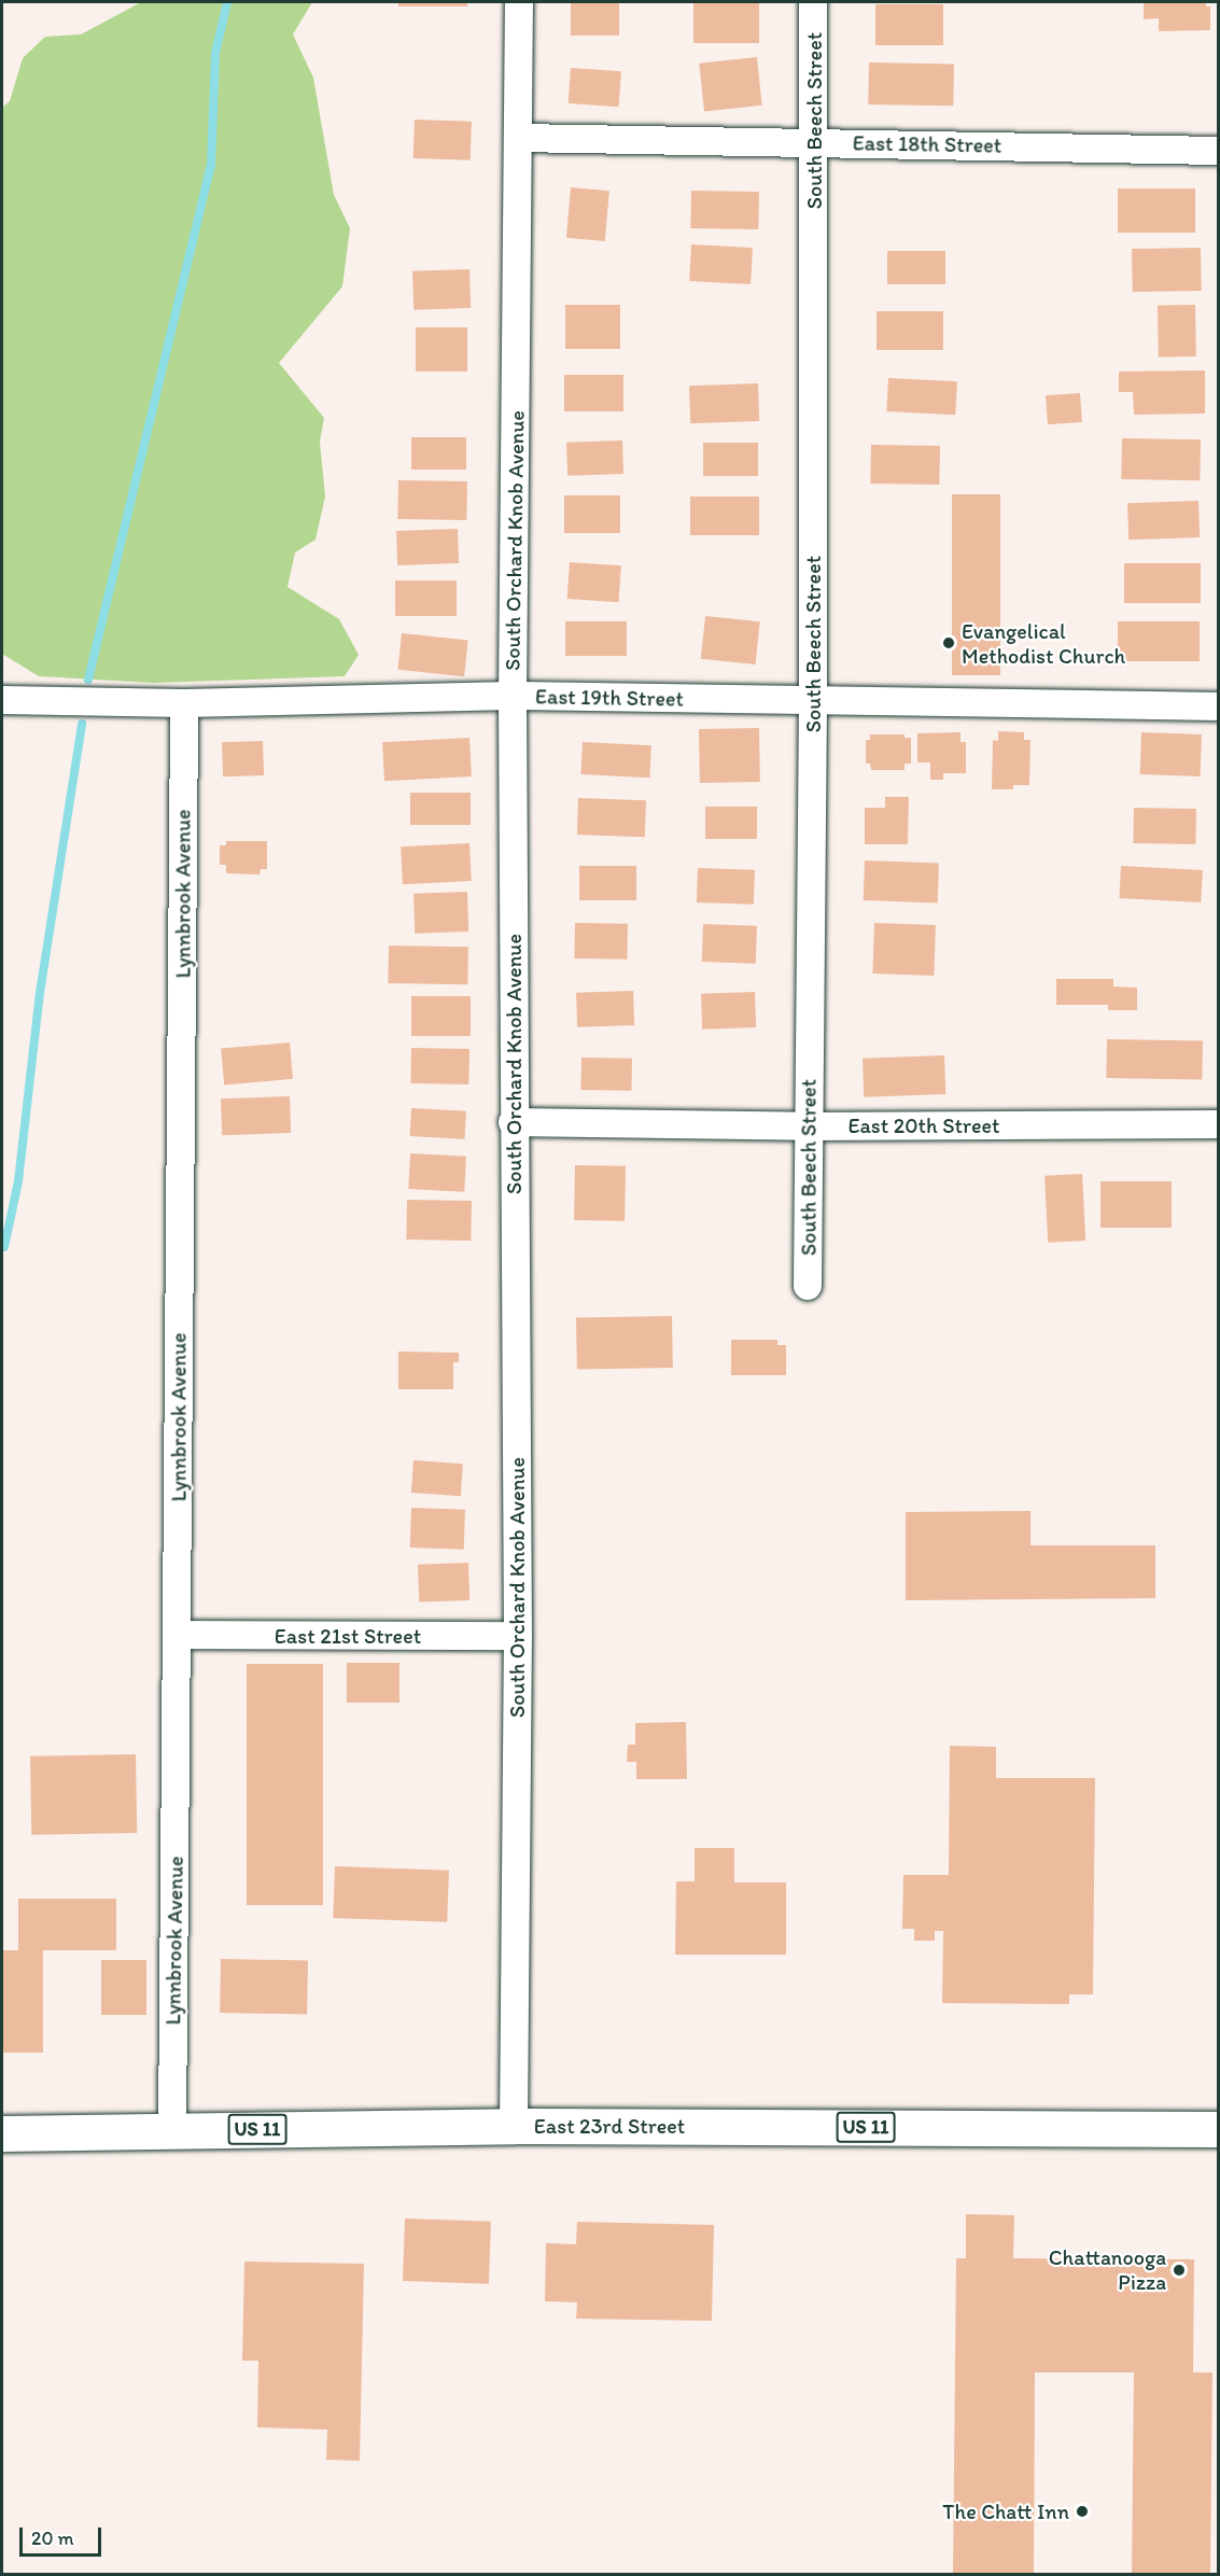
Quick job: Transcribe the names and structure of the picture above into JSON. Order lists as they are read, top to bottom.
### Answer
{
  "streets": {
    "main road": ["East 23rd Street", "US 11"],
    "street": [
      "South Beech Street",
      "East 18th Street",
      "South Orchard Knob Avenue",
      "East 19th Street",
      "Lynnbrook Avenue",
      "East 20th Street",
      "East 21st Street"
    ]
  },
  "crossings": [
    ["South Beech Street", "East 18th Street"],
    ["South Beech Street", "East 19th Street"],
    ["South Beech Street", "East 20th Street"],
    ["East 18th Street", "South Orchard Knob Avenue"],
    ["South Orchard Knob Avenue", "East 19th Street"],
    ["South Orchard Knob Avenue", "East 20th Street"],
    ["South Orchard Knob Avenue", "East 21st Street"],
    ["South Orchard Knob Avenue", "East 23rd Street"],
    ["East 19th Street", "Lynnbrook Avenue"],
    ["Lynnbrook Avenue", "East 21st Street"],
    ["Lynnbrook Avenue", "East 23rd Street"]
  ],
  "places": ["Evangelical Methodist Church", "Chattanooga Pizza", "The Chatt Inn"],
  "scale_bar": "20 m"
}
